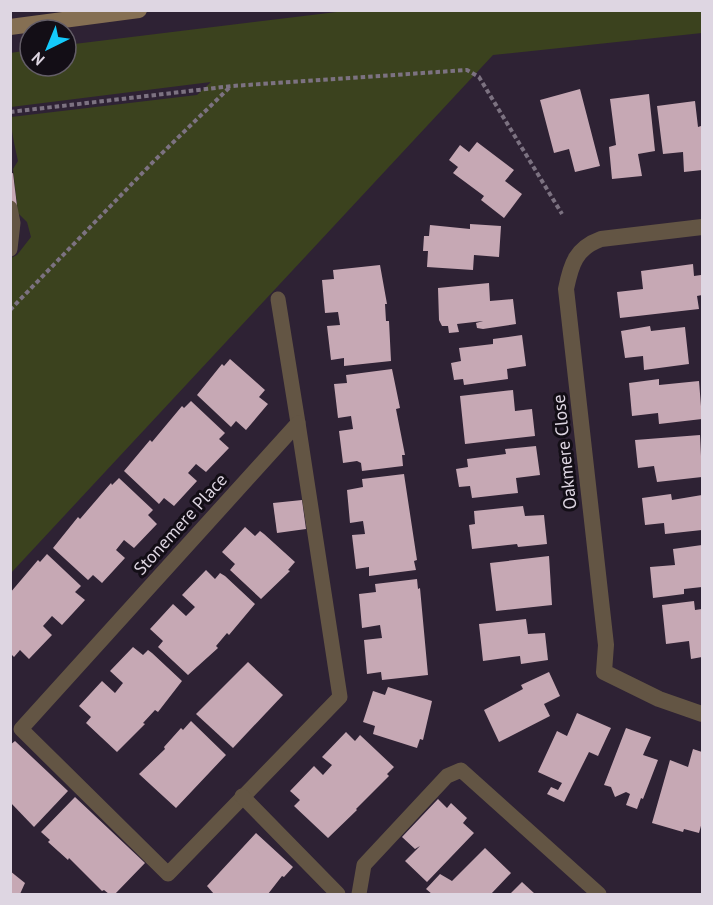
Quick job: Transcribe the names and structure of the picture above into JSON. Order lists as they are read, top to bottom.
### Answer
{
  "streets": {
    "street": ["Oakmere Close"],
    "lane": ["Stonemere Place"]
  },
  "north": "bottom left"
}
